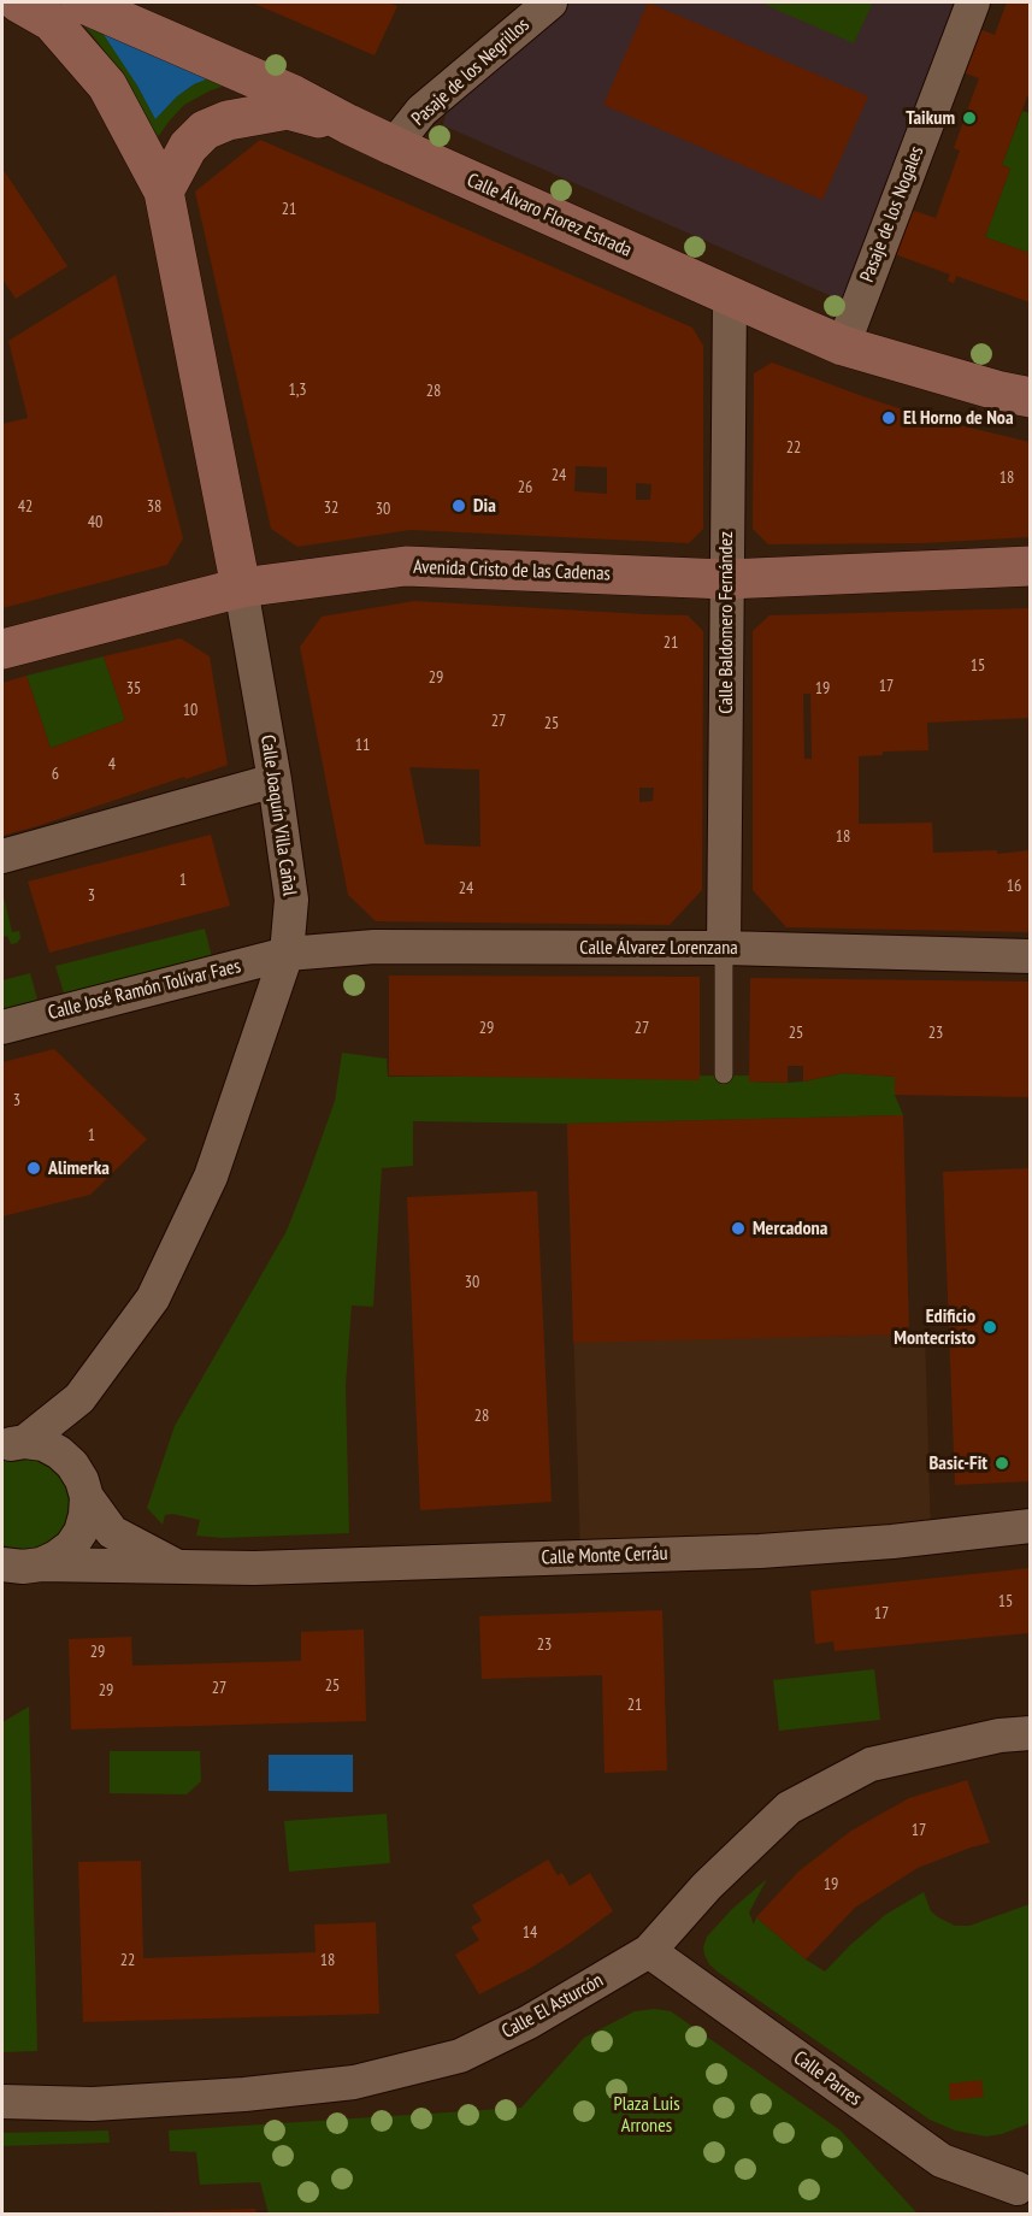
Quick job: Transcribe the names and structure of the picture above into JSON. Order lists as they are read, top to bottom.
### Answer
{
  "streets": {
    "street": [
      "Pasaje de los Negrillos",
      "Pasaje de los Nogales",
      "Calle Álvaro Florez Estrada",
      "Avenida Cristo de las Cadenas",
      "Calle Baldomero Fernández",
      "Calle Joaquín Villa Cañal",
      "Calle Álvarez Lorenzana",
      "Calle José Ramón Tolívar Faes",
      "Calle Monte Cerráu",
      "Calle El Asturcón",
      "Calle Parres"
    ]
  },
  "crossings": [
    ["Pasaje de los Negrillos", "Calle Álvaro Florez Estrada"],
    ["Pasaje de los Nogales", "Calle Álvaro Florez Estrada"],
    ["Calle Álvaro Florez Estrada", "Calle Baldomero Fernández"],
    ["Avenida Cristo de las Cadenas", "Calle Baldomero Fernández"],
    ["Avenida Cristo de las Cadenas", "Calle Joaquín Villa Cañal"],
    ["Calle Baldomero Fernández", "Calle Álvarez Lorenzana"],
    ["Calle Joaquín Villa Cañal", "Calle Álvarez Lorenzana"],
    ["Calle Joaquín Villa Cañal", "Calle José Ramón Tolívar Faes"],
    ["Calle Álvarez Lorenzana", "Calle José Ramón Tolívar Faes"],
    ["Calle El Asturcón", "Calle Parres"]
  ],
  "parks": ["Plaza Luis Arrones"],
  "places": [
    "Taikum",
    "El Horno de Noa",
    "Dia",
    "Alimerka",
    "Mercadona",
    "Edificio Montecristo",
    "Basic-Fit"
  ],
  "house_numbers": [
    "21",
    "1,3",
    "28",
    "22",
    "24",
    "18",
    "26",
    "42",
    "38",
    "32",
    "30",
    "40",
    "21",
    "15",
    "29",
    "17",
    "35",
    "19",
    "10",
    "27",
    "25",
    "11",
    "4",
    "6",
    "18",
    "1",
    "16",
    "24",
    "3",
    "29",
    "27",
    "25",
    "23",
    "3",
    "1",
    "30",
    "28",
    "15",
    "17",
    "23",
    "29",
    "25",
    "27",
    "29",
    "21",
    "17",
    "19",
    "14",
    "22",
    "18"
  ]
}
